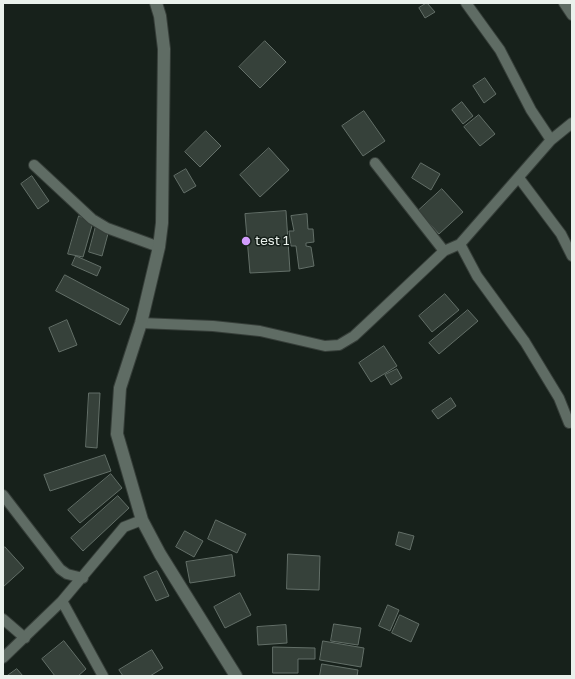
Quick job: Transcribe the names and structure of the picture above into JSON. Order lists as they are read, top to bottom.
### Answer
{
  "places": ["test 1"]
}
